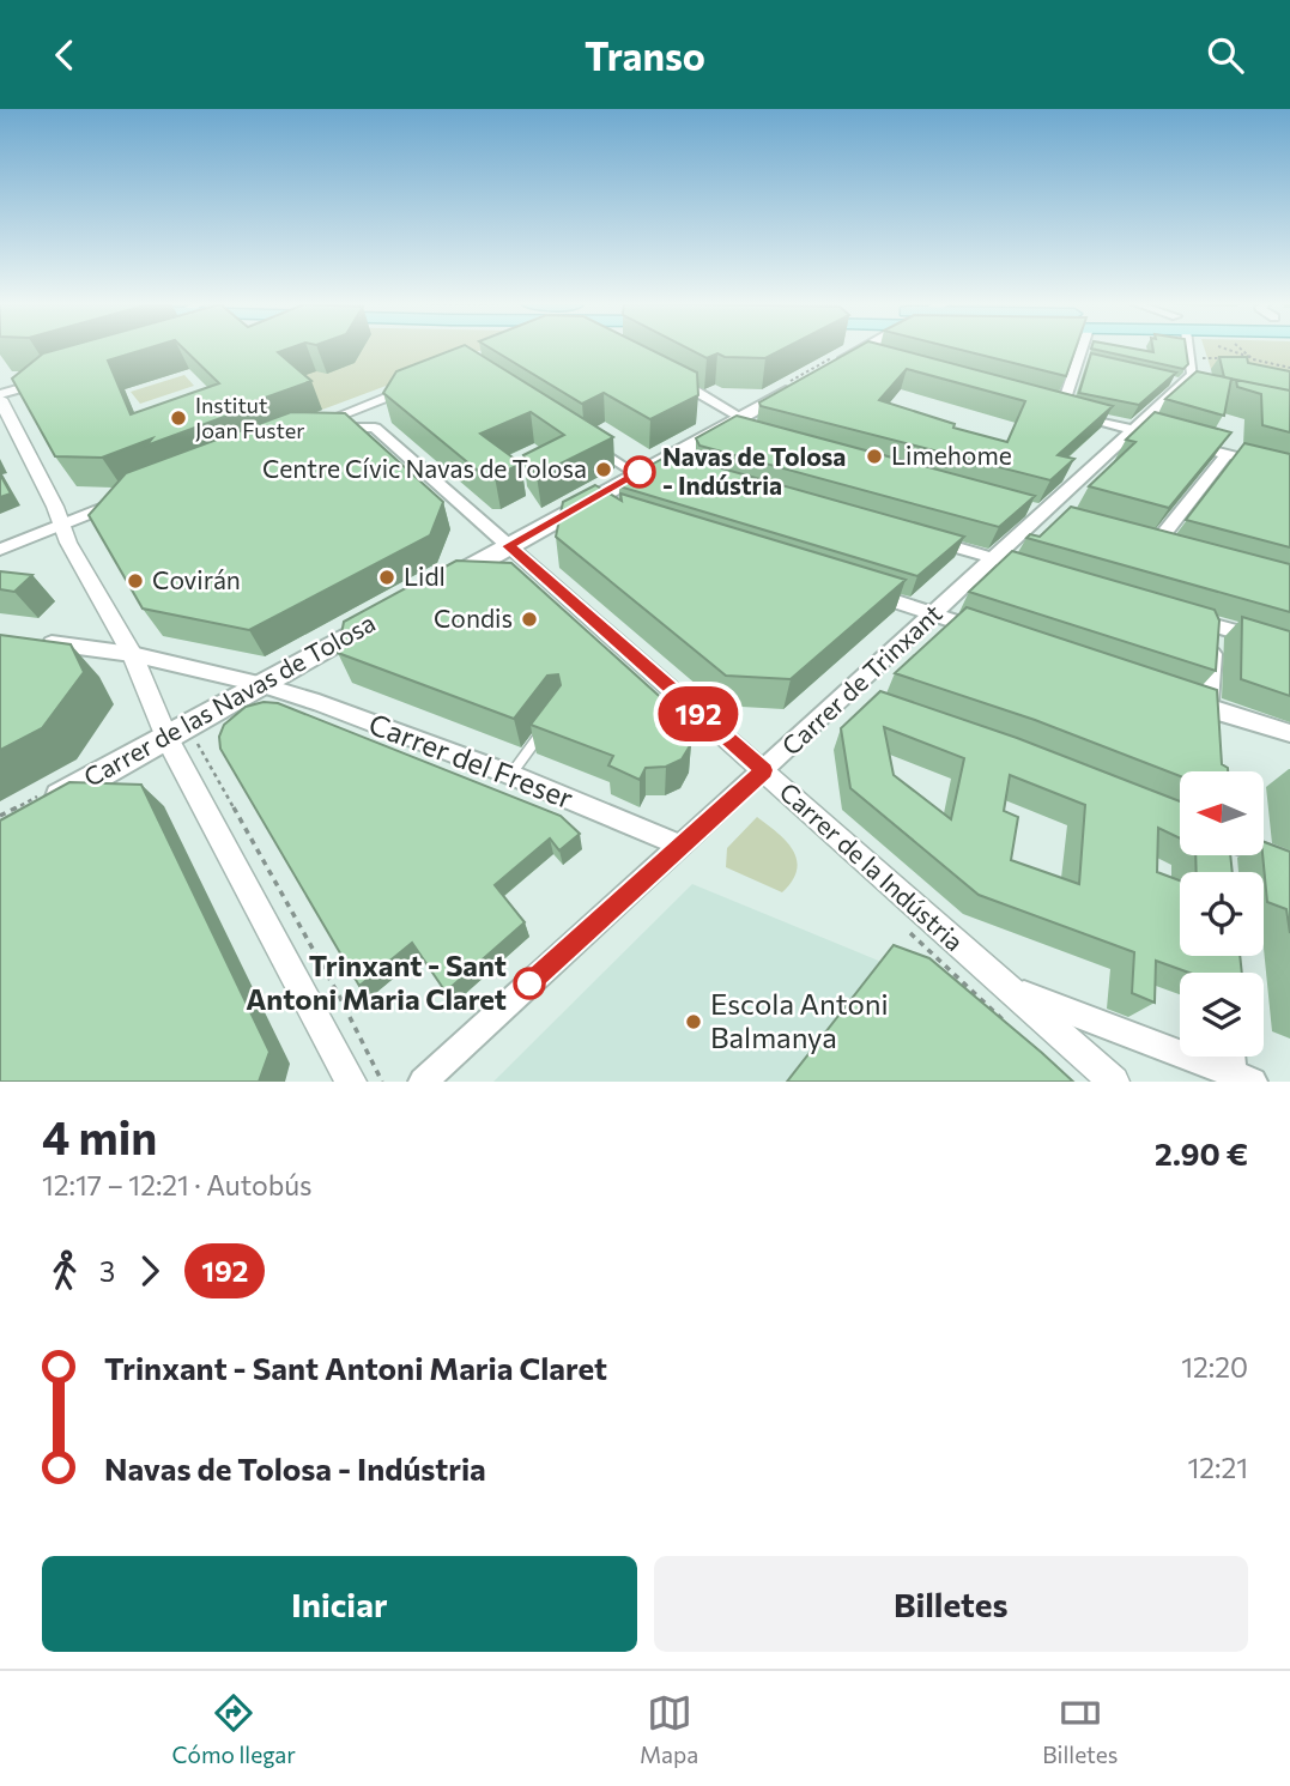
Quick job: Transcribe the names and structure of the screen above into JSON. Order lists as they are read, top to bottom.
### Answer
{
  "streets": {
    "main road": ["Carrer de las Navas de Tolosa"],
    "street": ["Carrer de Trinxant", "Carrer del Freser", "Carrer de la Indústria"]
  },
  "crossings": [
    ["Carrer de Trinxant", "Carrer del Freser"],
    ["Carrer de Trinxant", "Carrer de la Indústria"],
    ["Carrer de las Navas de Tolosa", "Carrer del Freser"]
  ],
  "places": [
    "Institut Joan Fuster",
    "Limehome",
    "Centre Cívic Navas de Tolosa",
    "Navas de Tolosa - Indústria",
    "Lidl",
    "Covirán",
    "Condis",
    "Trinxant - Sant Antoni Maria Claret",
    "Escola Antoni Balmanya"
  ],
  "lines": ["bus line 192"],
  "north": "left",
  "page": {
    "header": "Transo",
    "on_map": "192",
    "heading": ["4 min", "12:17 – 12:21 · Autobús", "2.90 €"],
    "legs": ["3", "192"],
    "list": [
      {
        "name": "Trinxant - Sant Antoni Maria Claret",
        "value": "12:20"
      },
      {
        "name": "Navas de Tolosa - Indústria",
        "value": "12:21"
      }
    ],
    "buttons": ["Iniciar", "Billetes"],
    "tabs": ["Cómo llegar", "Mapa", "Billetes"]
  }
}
